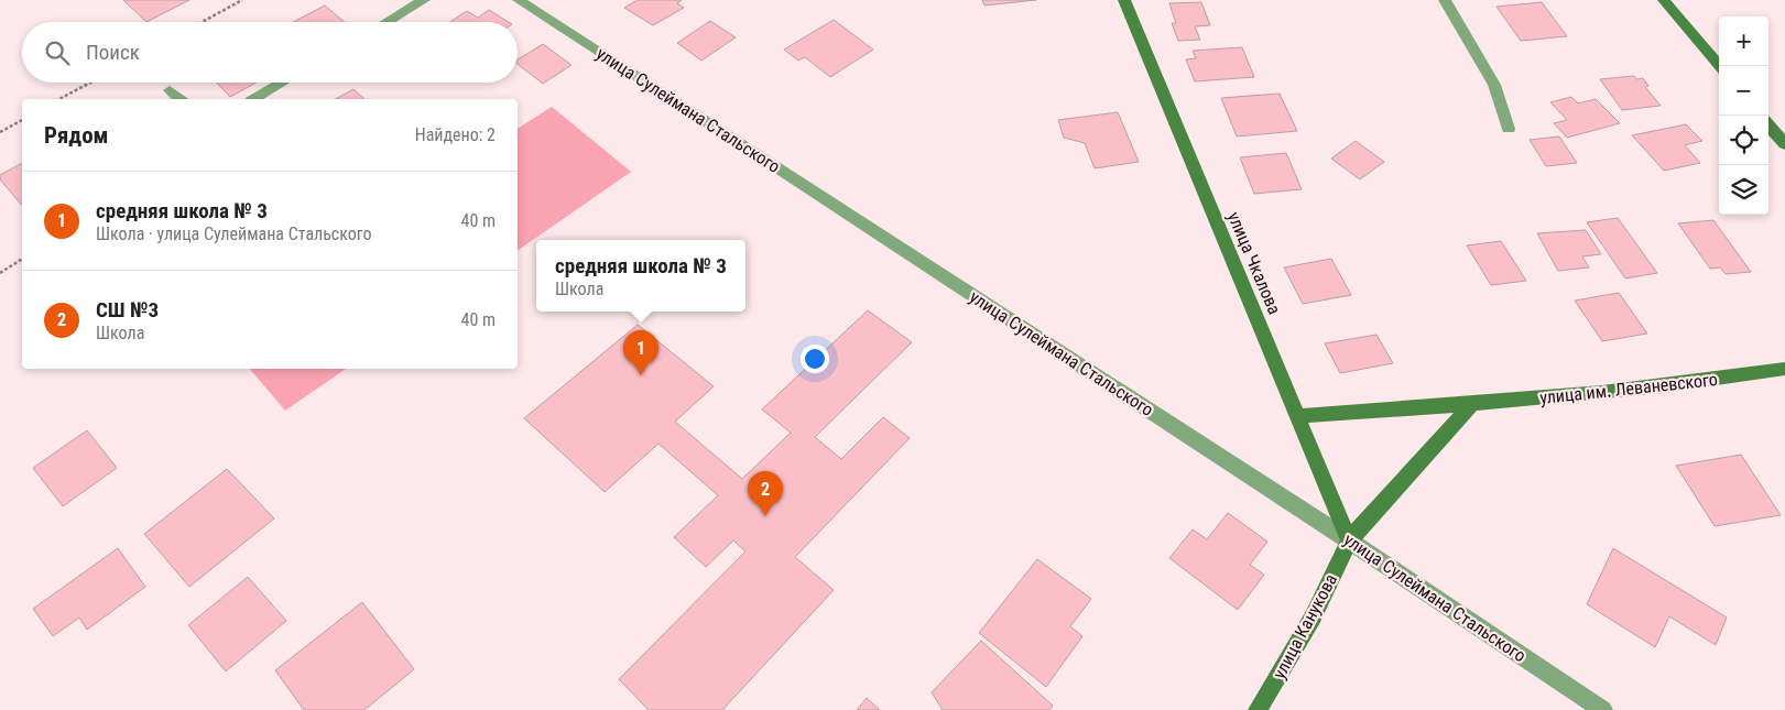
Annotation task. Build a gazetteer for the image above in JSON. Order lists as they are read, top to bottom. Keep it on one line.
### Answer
{"streets":{"street":["улица Сулеймана Стальского","улица Чкалова","улица им. Леваневского","улица Канукова"]},"crossings":[["улица Сулеймана Стальского","улица Чкалова"],["улица Сулеймана Стальского","улица Канукова"],["улица Чкалова","улица им. Леваневского"],["улица Чкалова","улица Канукова"]],"page":{"map_buttons":["+","−"],"search":"Поиск","heading":["Рядом","Найдено: 2"],"list":[{"mark":"1","name":"средняя школа № 3","note":"Школа · улица Сулеймана Стальского","value":"40 m"},{"mark":"2","name":"СШ №3","note":"Школа","value":"40 m"}],"popup":["средняя школа № 3","Школа"],"pins":["1","2"]}}
